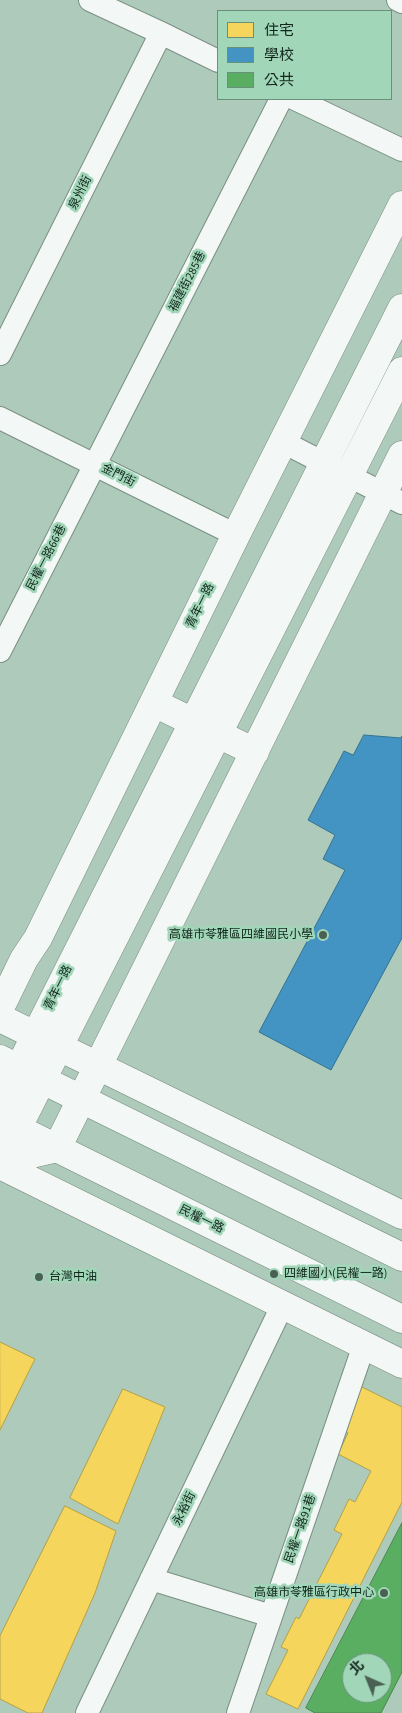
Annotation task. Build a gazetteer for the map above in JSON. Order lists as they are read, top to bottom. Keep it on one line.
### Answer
{"streets":{"street":["泉州街","福建街285巷","金門街","民權一路66巷","青年一路","民權一路","永裕街","民權一路91巷"]},"crossings":[["福建街285巷","金門街"],["福建街285巷","民權一路66巷"],["金門街","民權一路66巷"],["金門街","青年一路"],["青年一路","民權一路"]],"places":["高雄市苓雅區四維國民小學","四維國小(民權一路)","台灣中油","高雄市苓雅區行政中心"],"legend":["住宅","學校","公共"],"north":"top left"}
